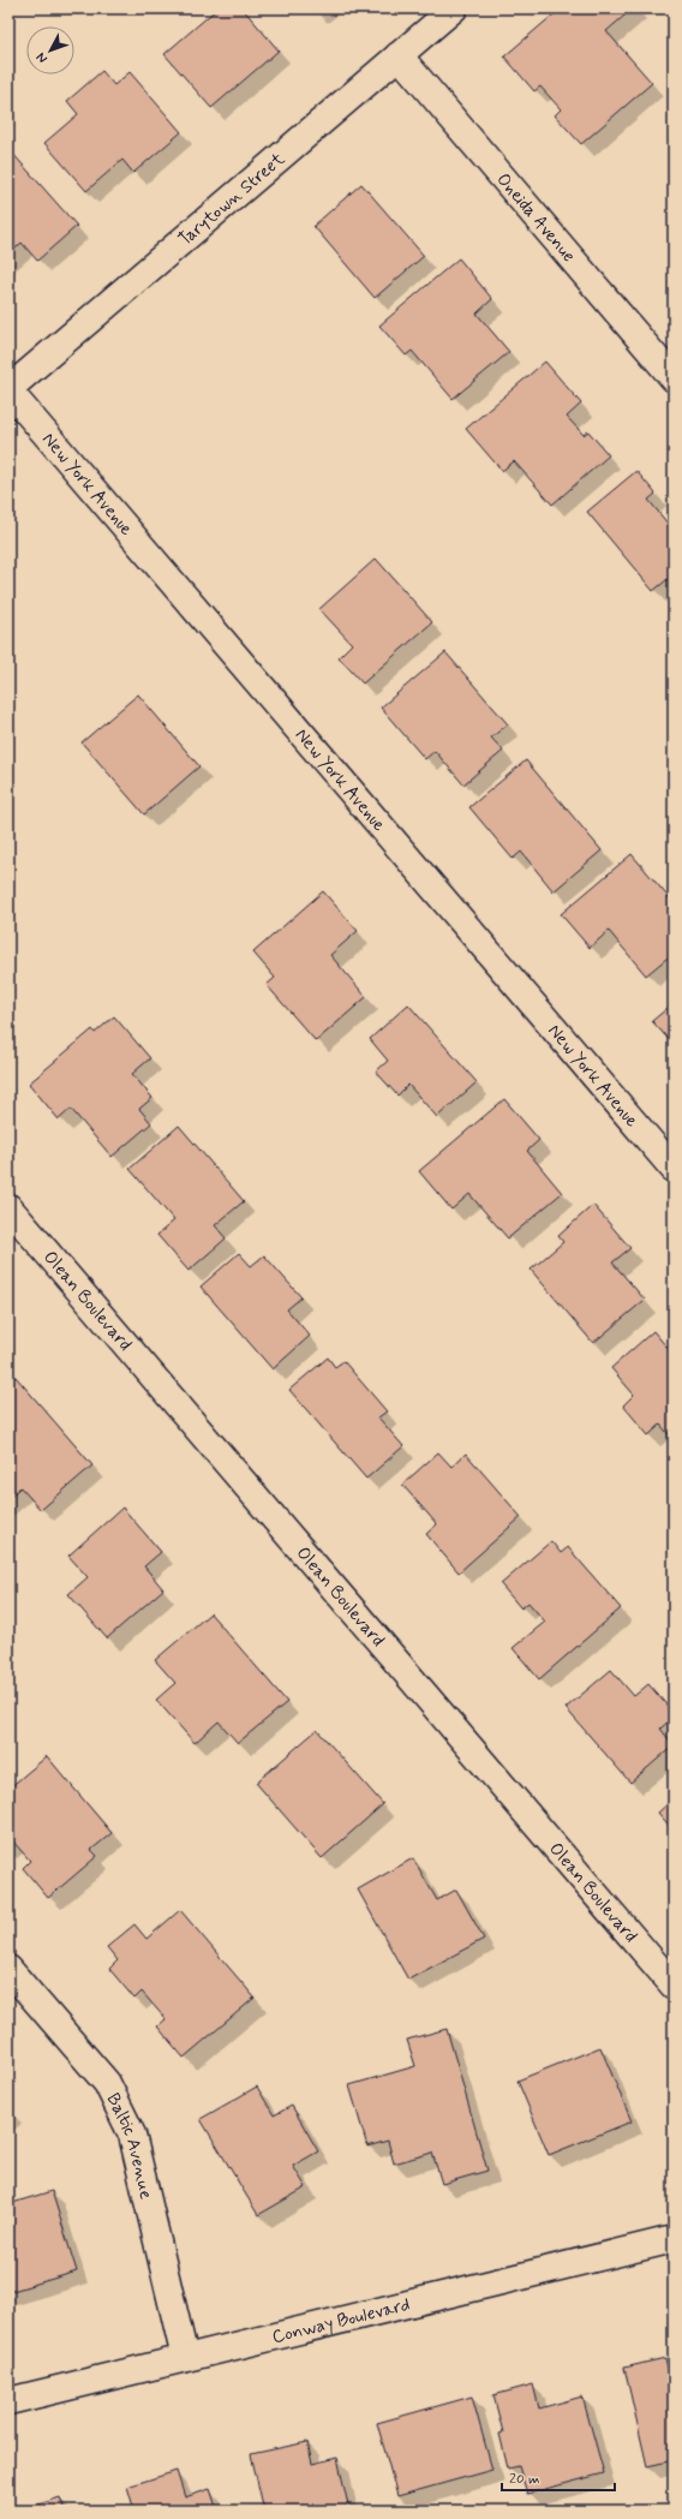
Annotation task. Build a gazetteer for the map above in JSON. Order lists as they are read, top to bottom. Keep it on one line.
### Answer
{"streets":{"street":["Tarytown Street","Oneida Avenue","New York Avenue","Olean Boulevard","Baltic Avenue","Conway Boulevard"]},"crossings":[["Tarytown Street","Oneida Avenue"],["Tarytown Street","New York Avenue"],["Baltic Avenue","Conway Boulevard"]],"scale_bar":"20 m","north":"bottom left"}
